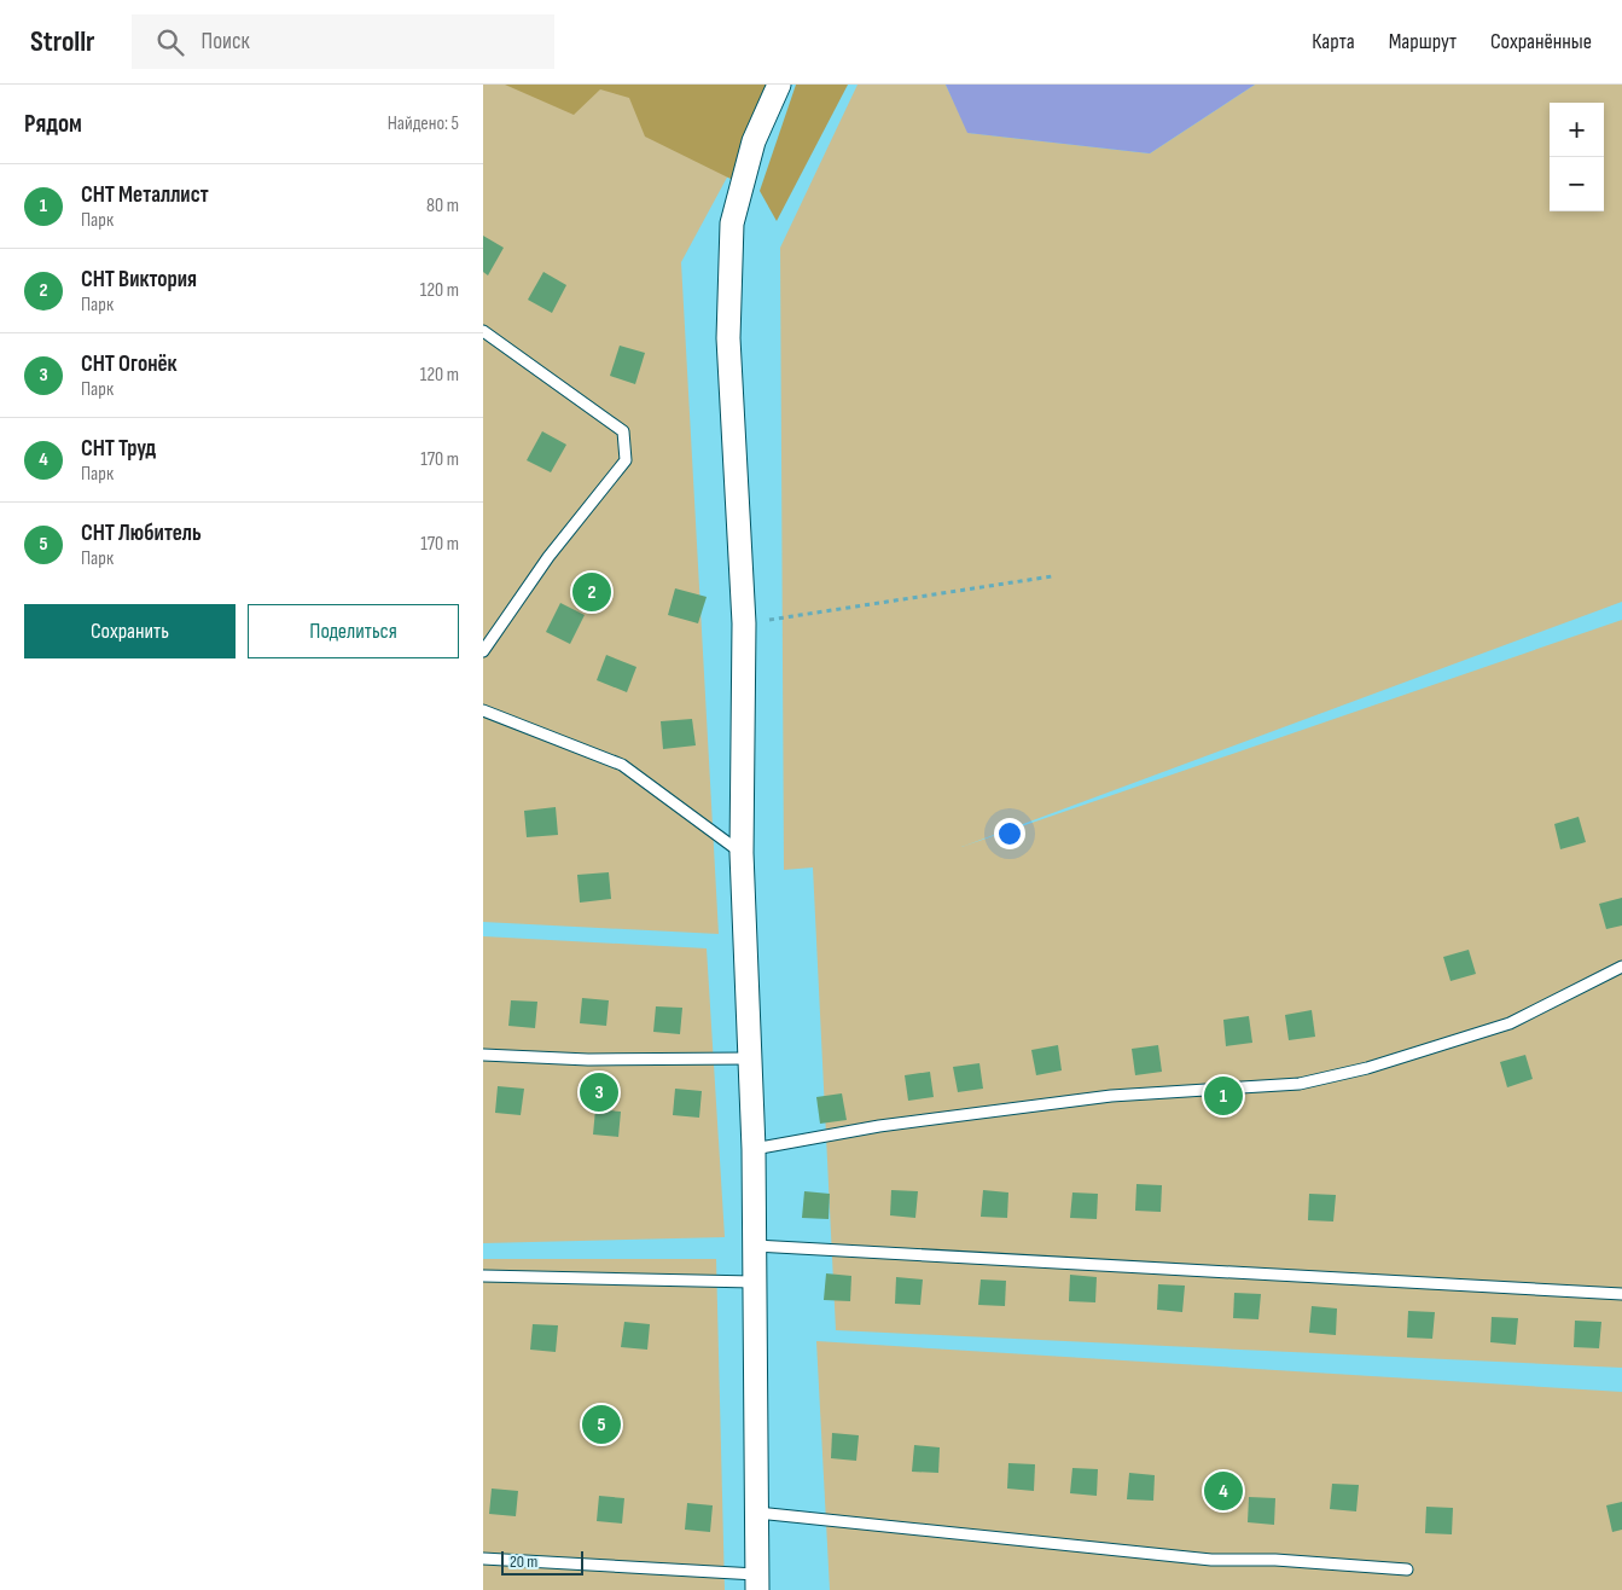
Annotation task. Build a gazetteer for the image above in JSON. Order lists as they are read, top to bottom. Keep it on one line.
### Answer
{"scale_bar":"20 m","page":{"header":"Strollr","search":"Поиск","nav":["Карта","Маршрут","Сохранённые"],"heading":["Рядом","Найдено: 5"],"map_buttons":["+","−"],"list":[{"mark":"1","name":"СНТ Металлист","note":"Парк","value":"80 m"},{"mark":"2","name":"СНТ Виктория","note":"Парк","value":"120 m"},{"mark":"3","name":"СНТ Огонёк","note":"Парк","value":"120 m"},{"mark":"4","name":"СНТ Труд","note":"Парк","value":"170 m"},{"mark":"5","name":"СНТ Любитель","note":"Парк","value":"170 m"}],"pins":["2","3","1","5","4"],"buttons":["Сохранить","Поделиться"],"scale":"20 m"}}
